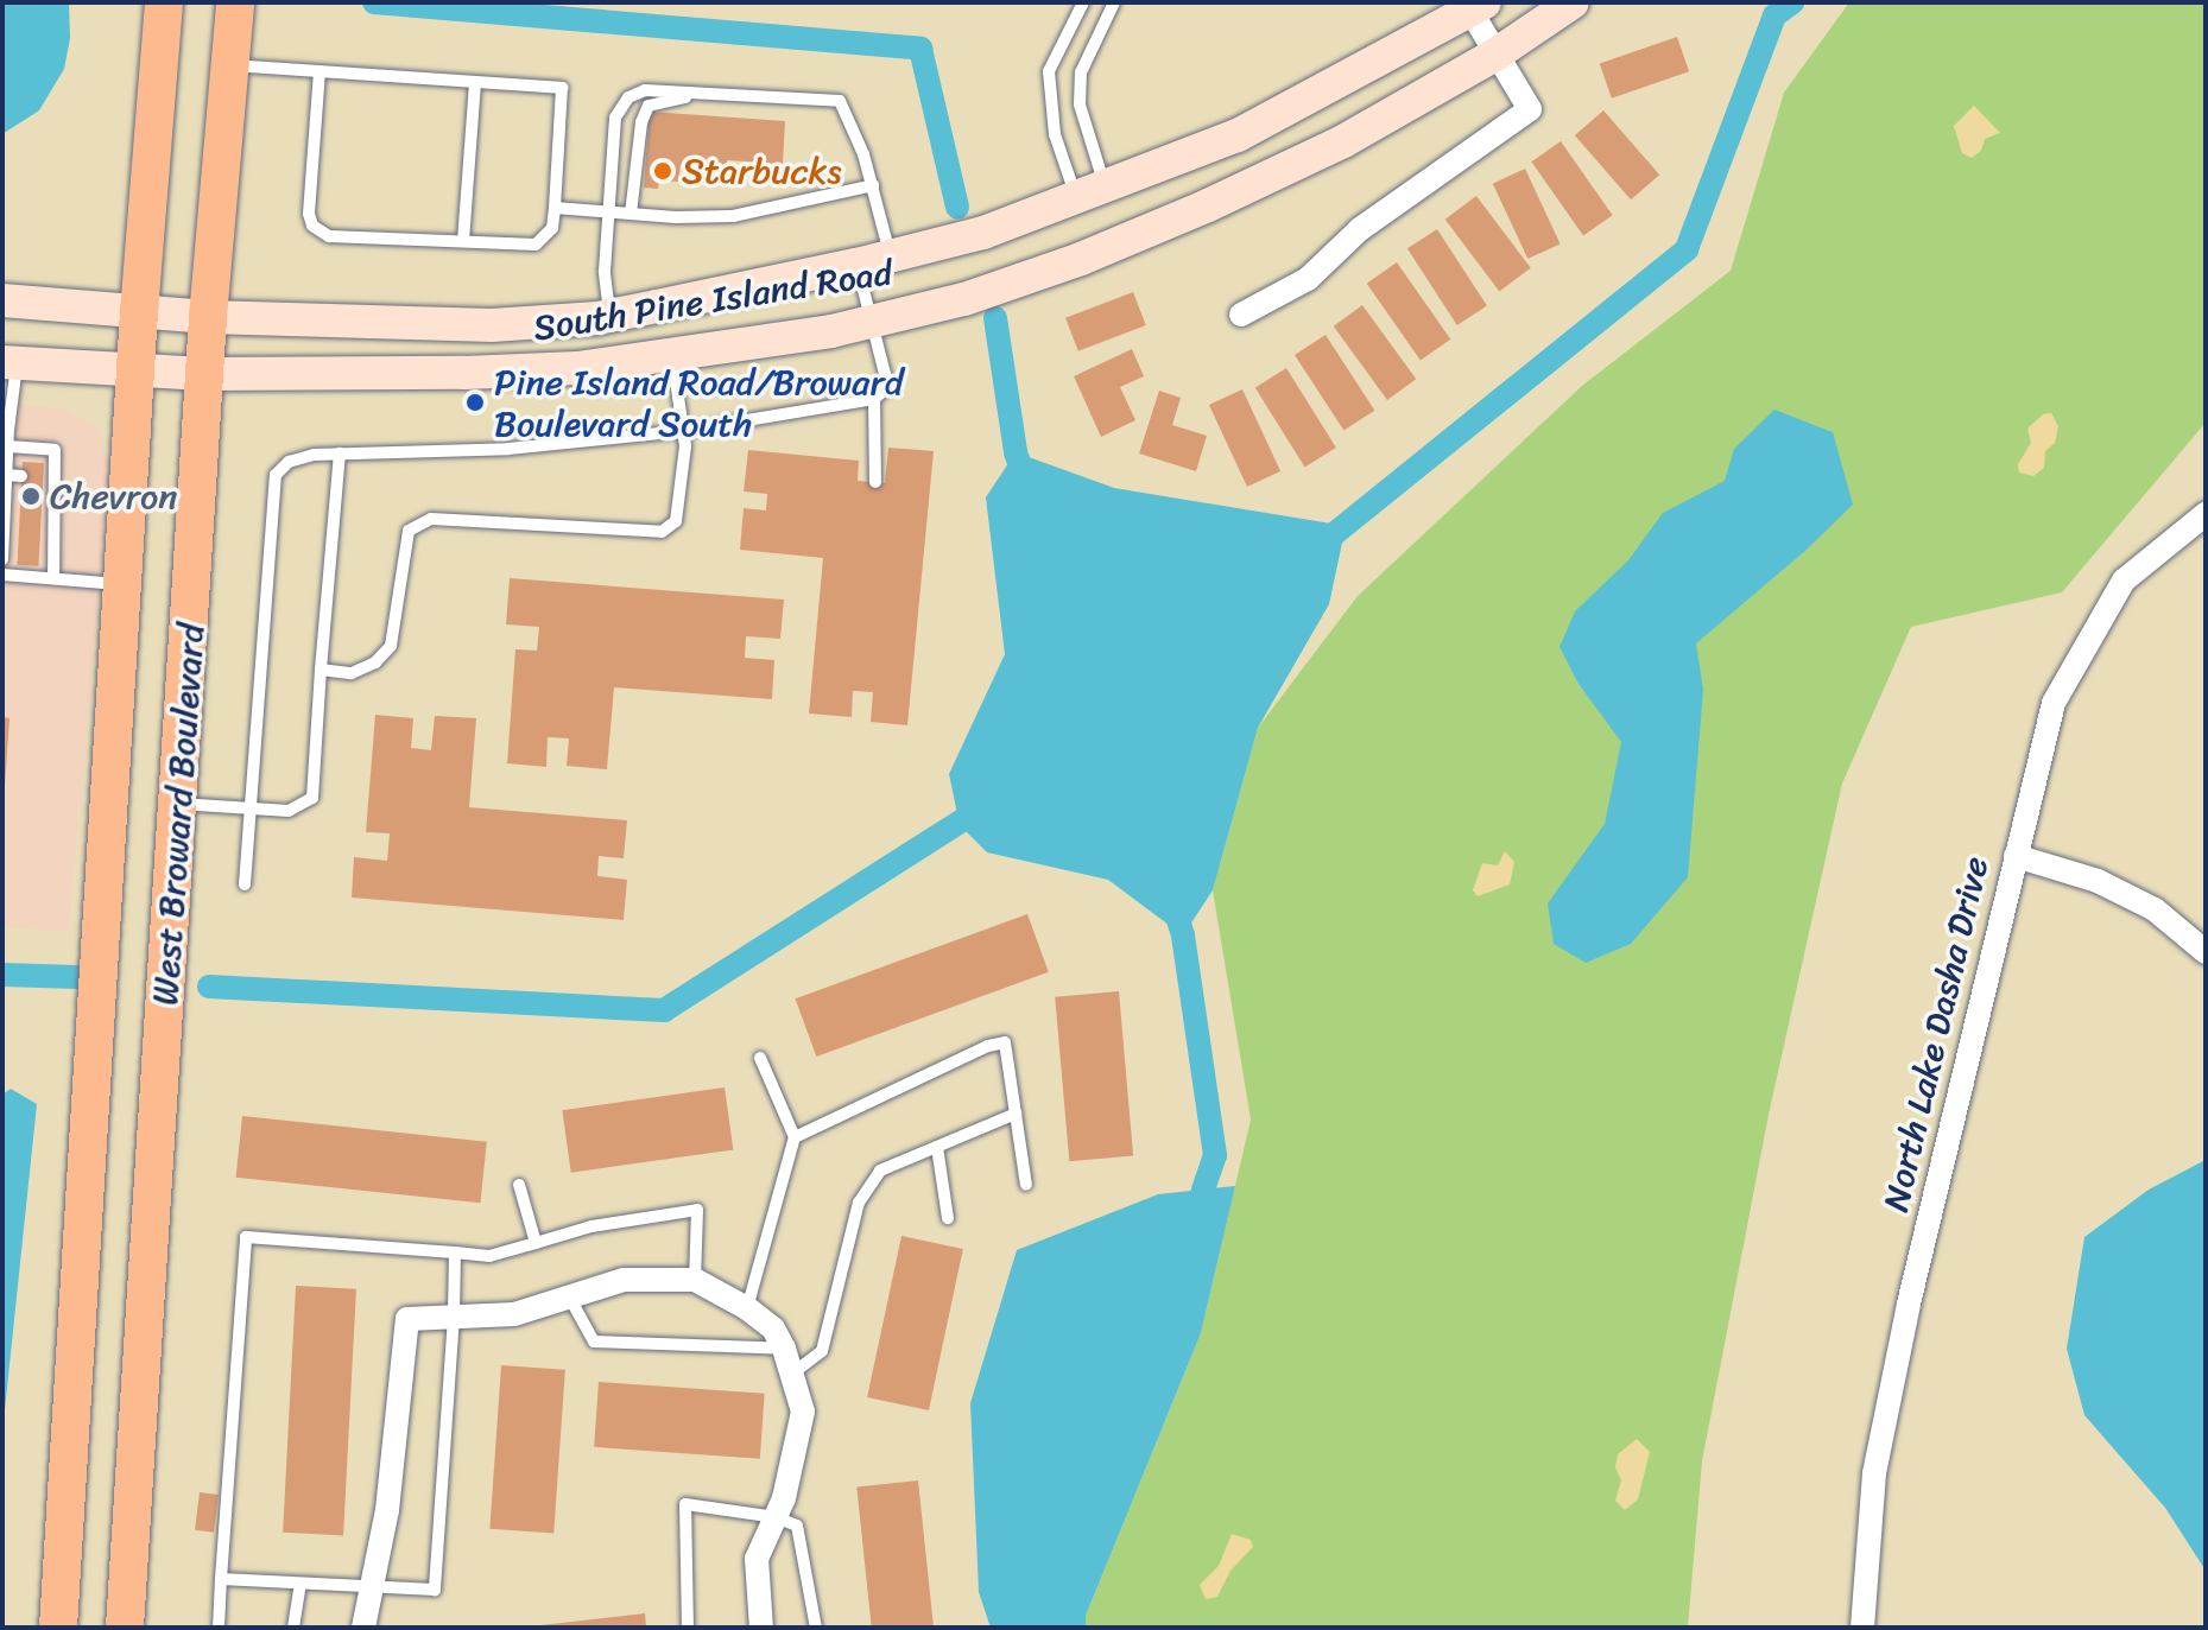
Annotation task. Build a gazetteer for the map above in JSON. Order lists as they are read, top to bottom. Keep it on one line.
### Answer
{"streets":{"main road":["South Pine Island Road","West Broward Boulevard"],"street":["North Lake Dasha Drive"]},"crossings":[["South Pine Island Road","West Broward Boulevard"]],"places":["Starbucks","Pine Island Road/Broward Boulevard South","Chevron"]}
